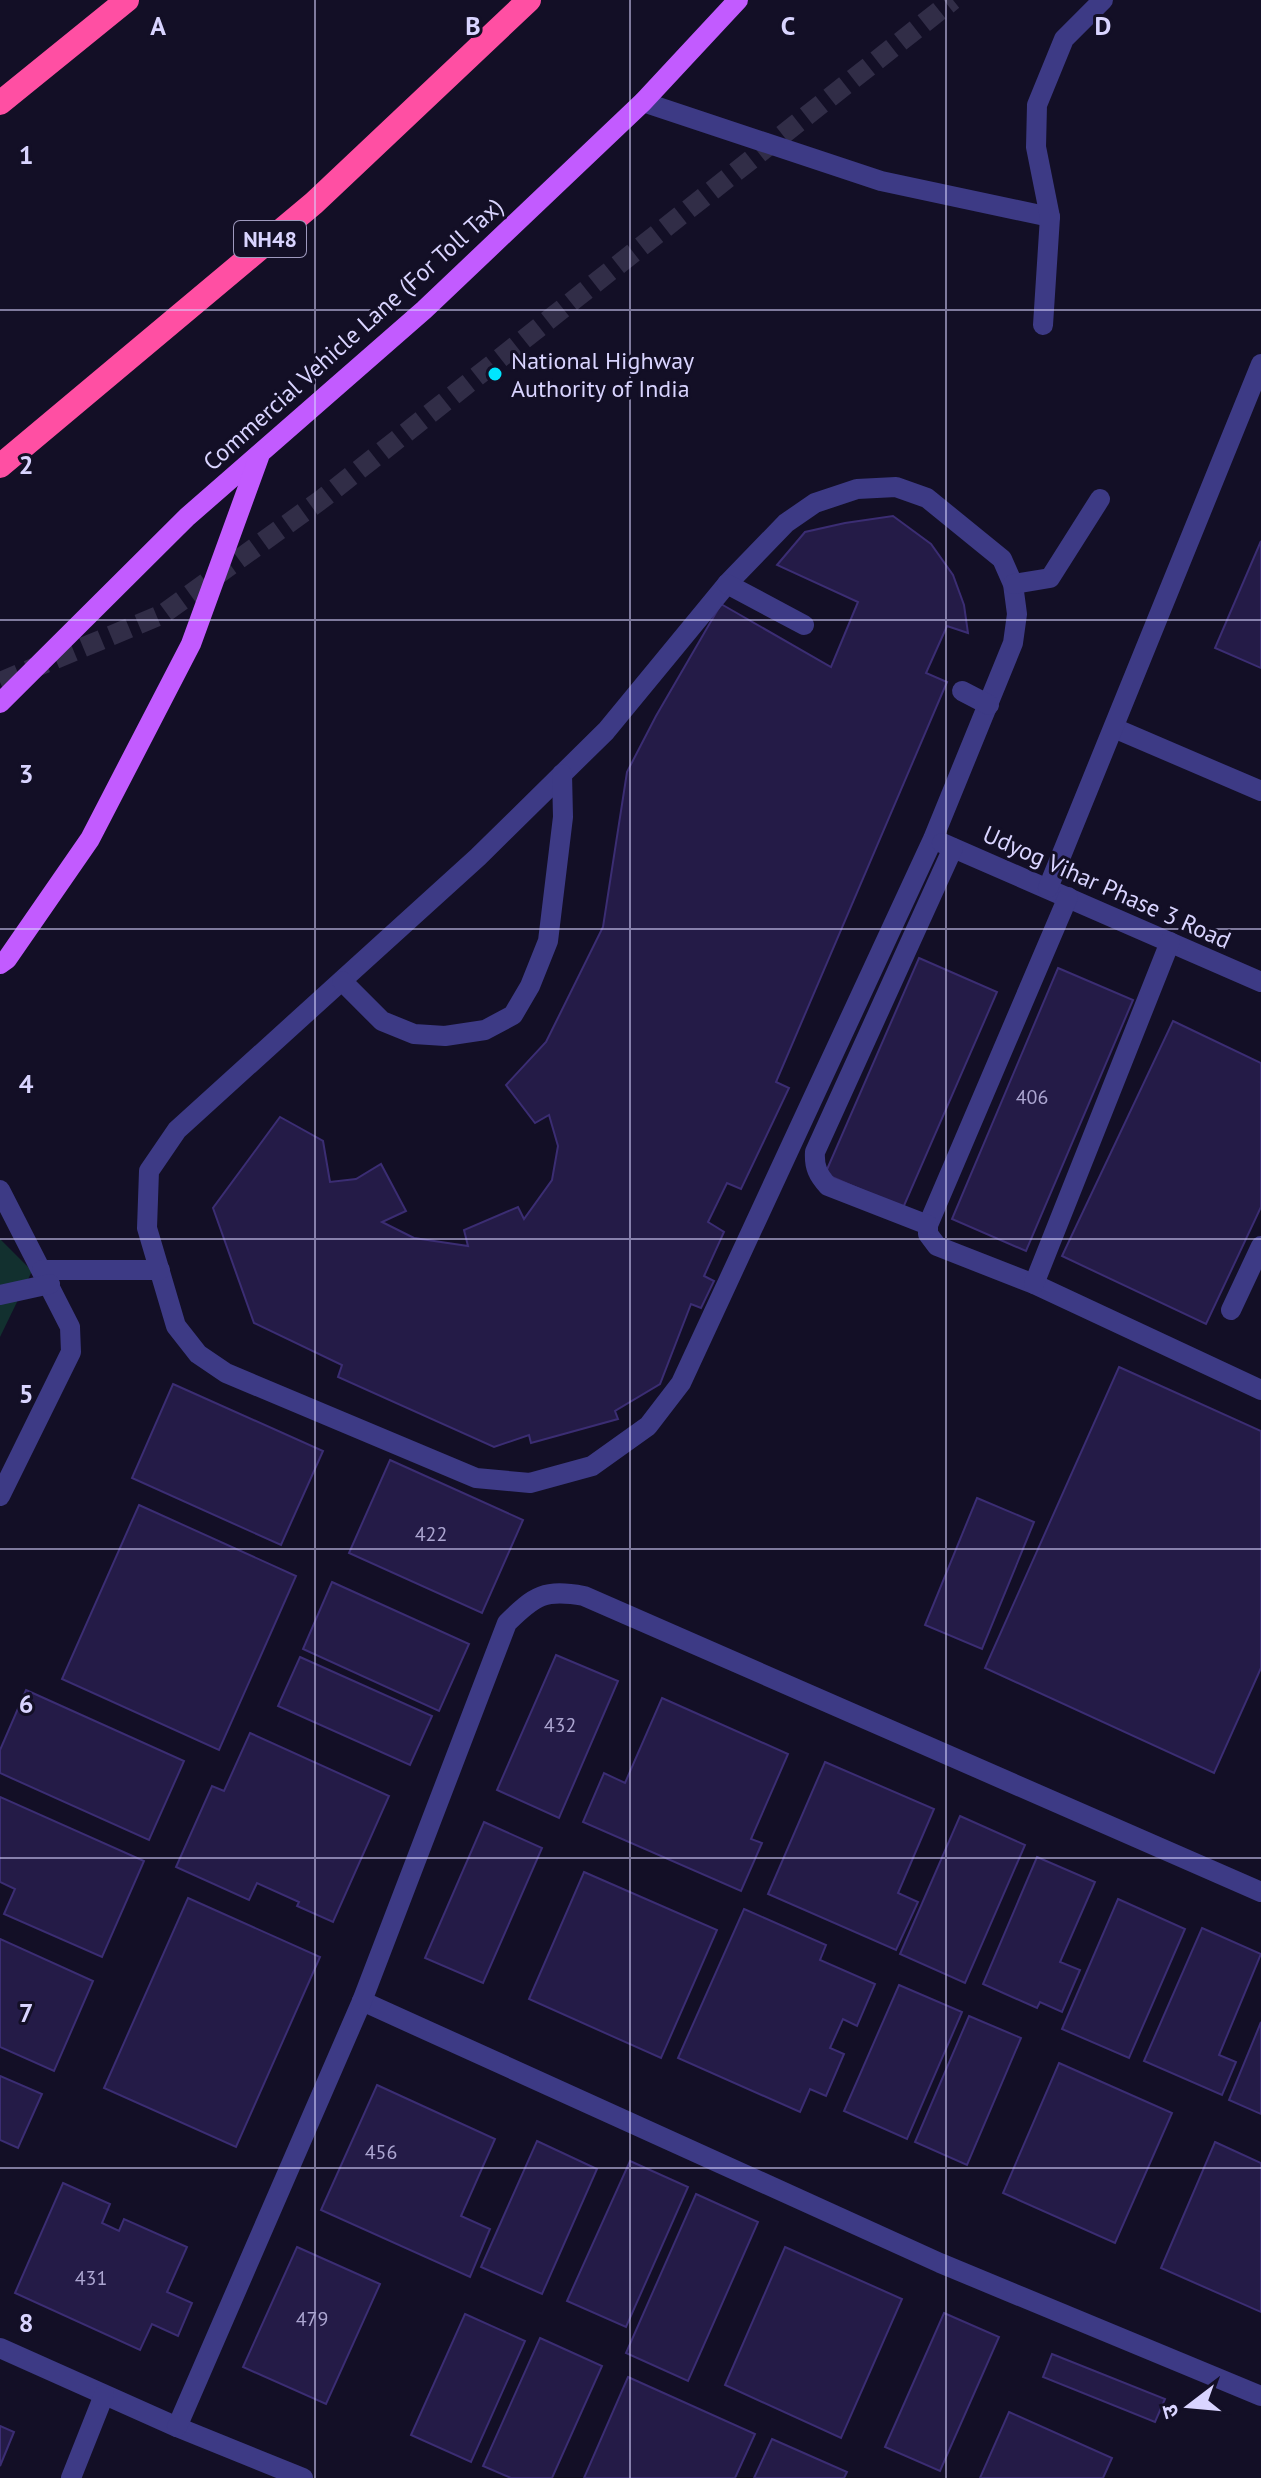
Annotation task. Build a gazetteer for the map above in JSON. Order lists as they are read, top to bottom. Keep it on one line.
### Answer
{"streets":{"highway":["NH48"],"main road":["Commercial Vehicle Lane (For Toll Tax)"],"street":["Udyog Vihar Phase 3 Road"]},"places":["National Highway Authority of India"],"house_numbers":["406","422","432","456","431","479"],"north":"left","grid":{"columns":["A","B","C","D"],"rows":["1","2","3","4","5","6","7","8"]}}
